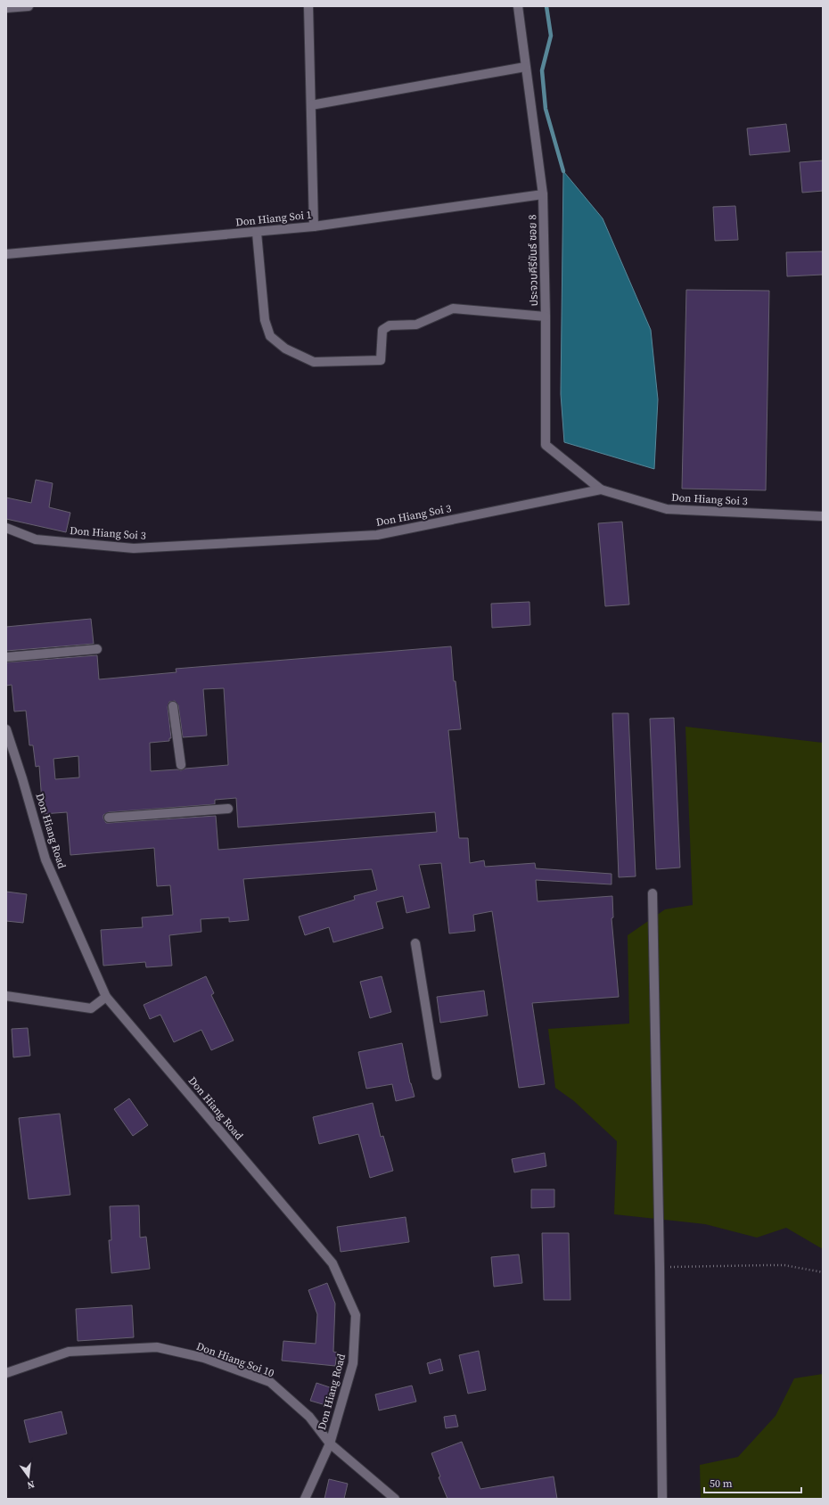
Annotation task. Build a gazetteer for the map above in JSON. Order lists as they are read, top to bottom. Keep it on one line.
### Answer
{"streets":{"street":["Don Hiang Soi 1","ประจวบคีรีขันธ์ ซอย 8","Don Hiang Soi 3","Don Hiang Road","Don Hiang Soi 10"]},"crossings":[["Don Hiang Soi 1","ประจวบคีรีขันธ์ ซอย 8"],["ประจวบคีรีขันธ์ ซอย 8","Don Hiang Soi 3"],["Don Hiang Road","Don Hiang Soi 10"]],"scale_bar":"50 m","north":"bottom"}
